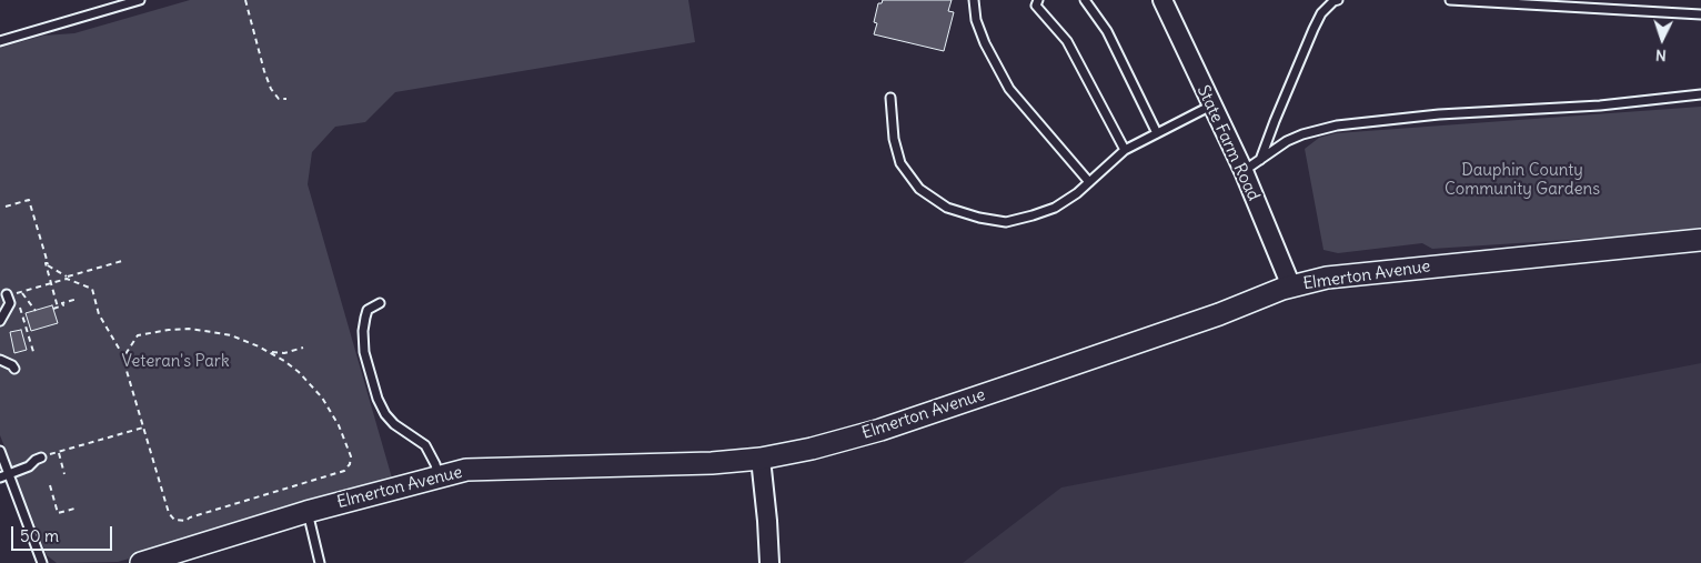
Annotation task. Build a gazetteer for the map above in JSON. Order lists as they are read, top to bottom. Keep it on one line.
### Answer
{"streets":{"main road":["Elmerton Avenue"],"street":["State Farm Road"]},"crossings":[["State Farm Road","Elmerton Avenue"]],"parks":["Dauphin County Community Gardens","Veteran's Park"],"scale_bar":"50 m","north":"bottom"}
